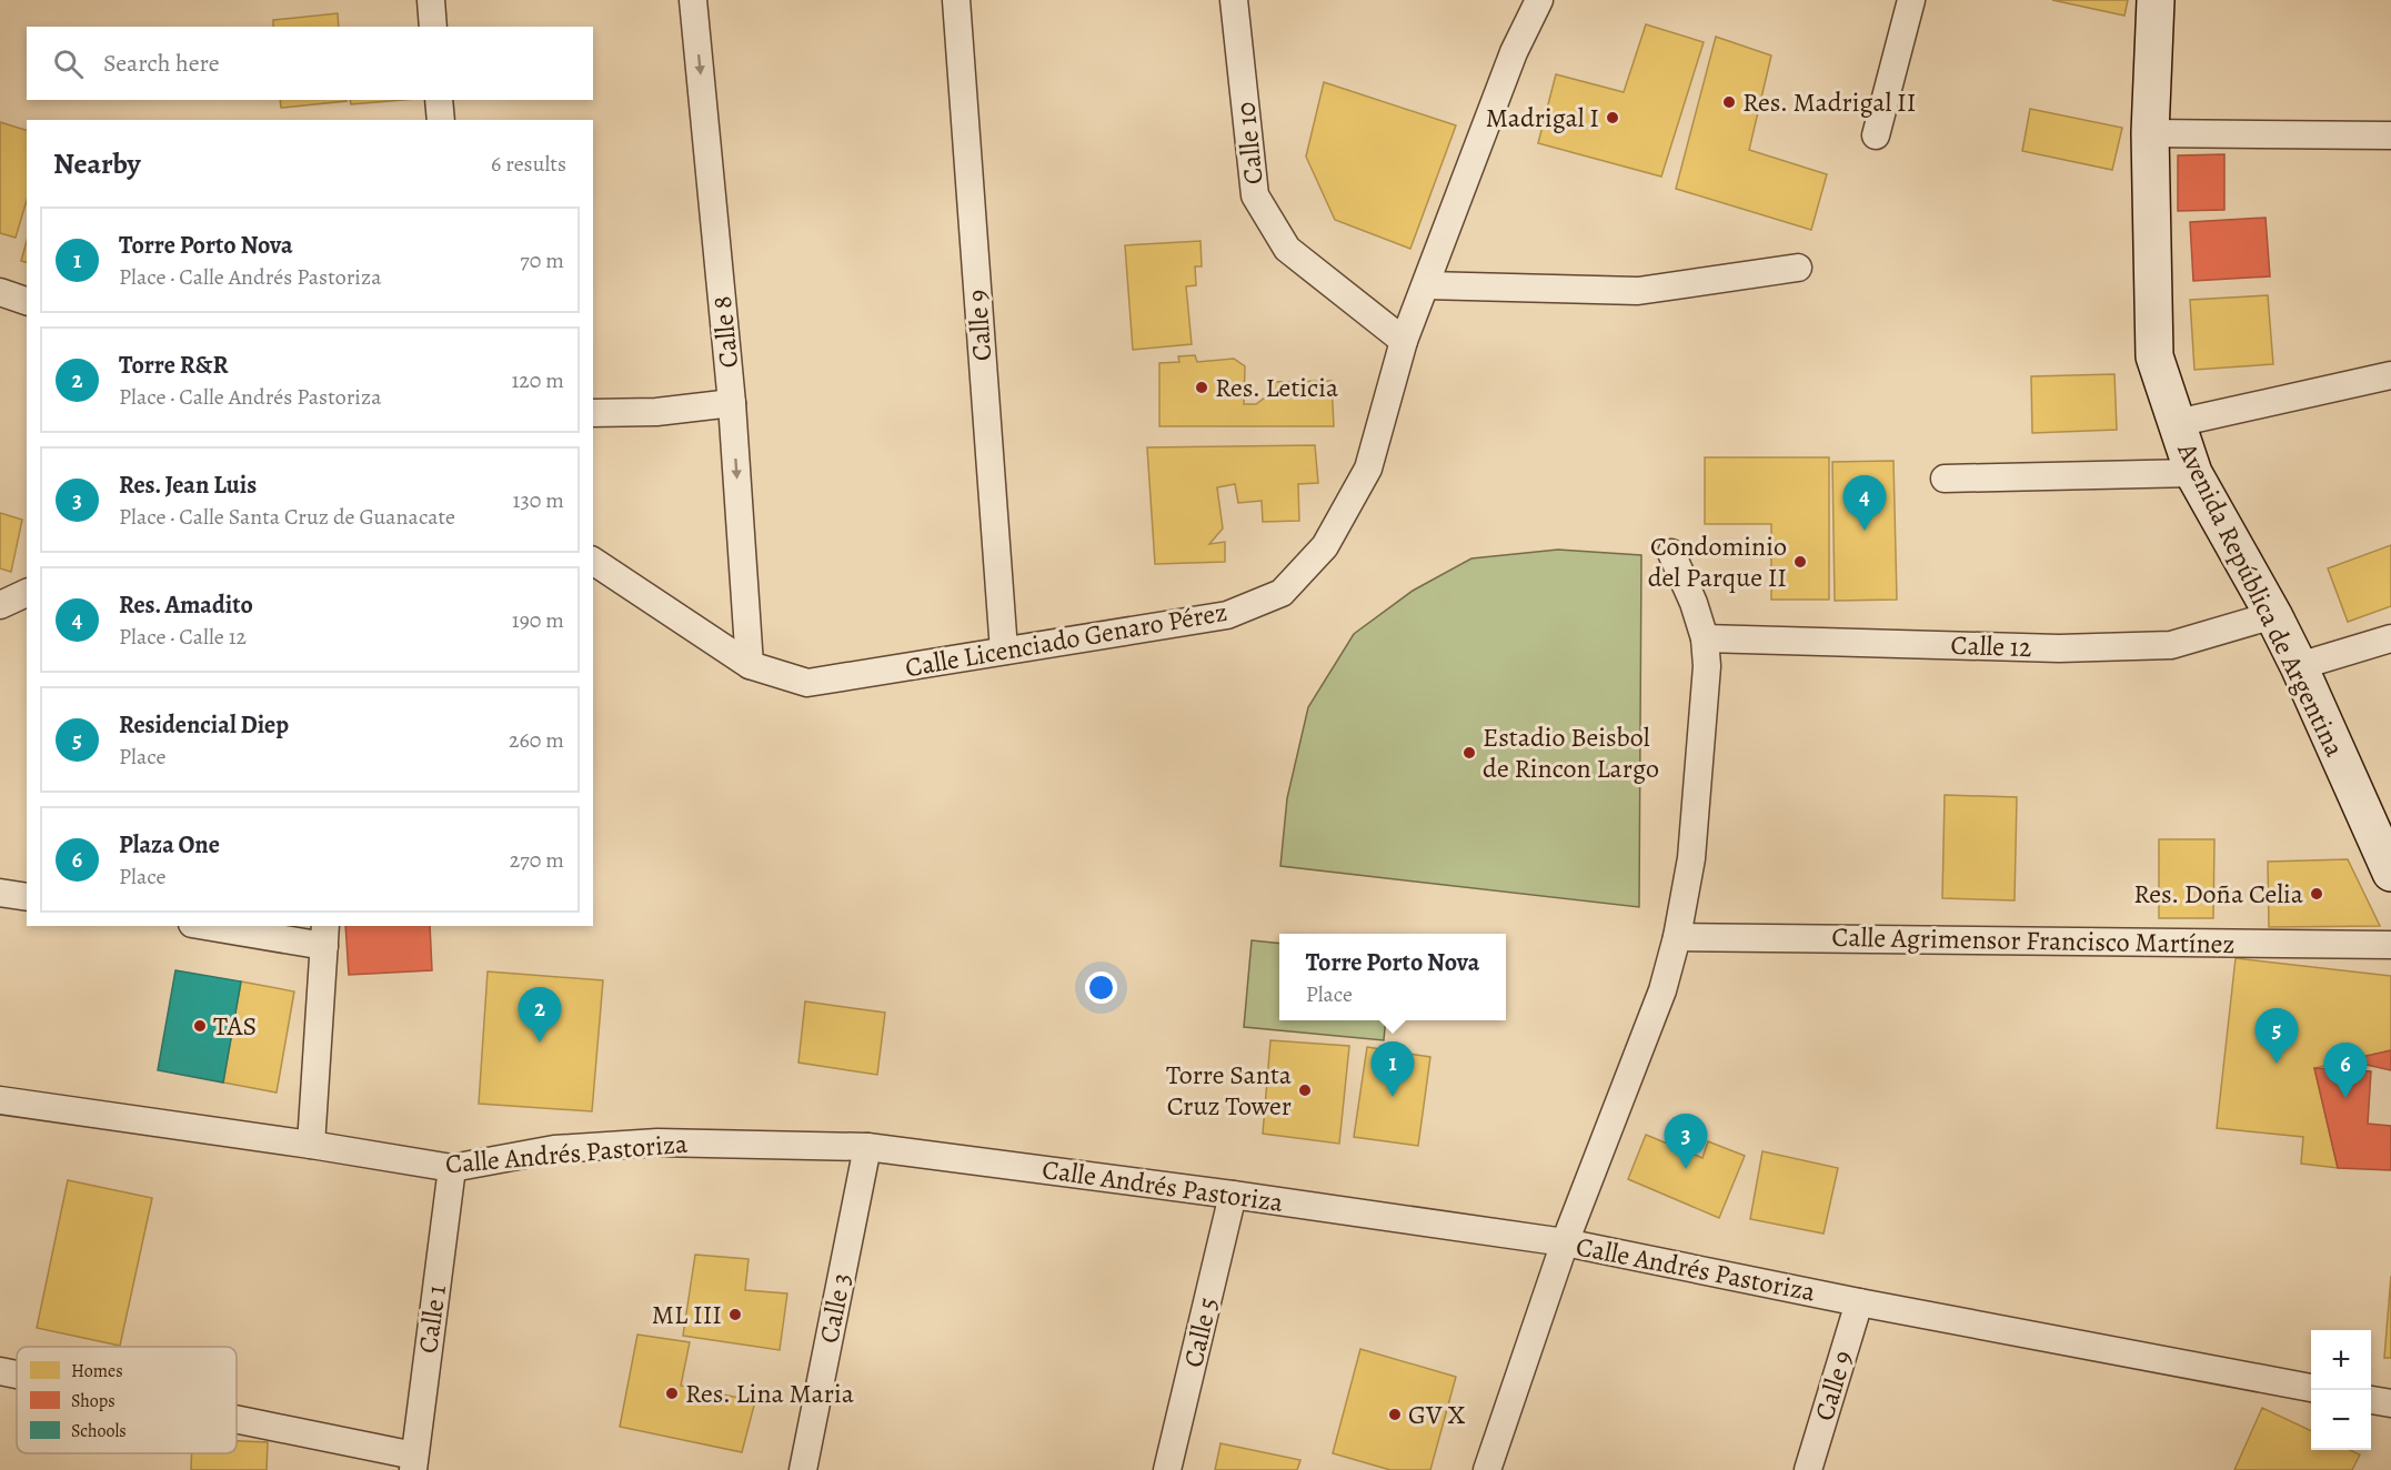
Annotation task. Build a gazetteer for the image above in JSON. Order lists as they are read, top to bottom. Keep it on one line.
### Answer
{"streets":{"main road":["Avenida República de Argentina"],"street":["Calle 10","Calle 9","Calle 8","Calle Licenciado Genaro Pérez","Calle 12","Calle Agrimensor Francisco Martínez","Calle Andrés Pastoriza","Calle 3","Calle 1","Calle 5"]},"crossings":[["Calle 10","Calle Licenciado Genaro Pérez"],["Calle 9","Calle Licenciado Genaro Pérez"],["Calle 9","Calle Andrés Pastoriza"],["Calle 8","Calle Licenciado Genaro Pérez"],["Avenida República de Argentina","Calle 12"],["Calle Andrés Pastoriza","Calle 3"],["Calle Andrés Pastoriza","Calle 1"],["Calle Andrés Pastoriza","Calle 5"]],"one_way":["Calle 8"],"places":["Res. Madrigal II","Madrigal I","Res. Leticia","Condominio del Parque II","Estadio Beisbol de Rincon Largo","Res. Doña Celia","TAS","Torre Santa Cruz Tower","ML III","Res. Lina Maria","GV X"],"legend":["Homes","Shops","Schools"],"page":{"search":"Search here","heading":["Nearby","6 results"],"list":[{"mark":"1","name":"Torre Porto Nova","note":"Place · Calle Andrés Pastoriza","value":"70 m"},{"mark":"2","name":"Torre R&R","note":"Place · Calle Andrés Pastoriza","value":"120 m"},{"mark":"3","name":"Res. Jean Luis","note":"Place · Calle Santa Cruz de Guanacate","value":"130 m"},{"mark":"4","name":"Res. Amadito","note":"Place · Calle 12","value":"190 m"},{"mark":"5","name":"Residencial Diep","note":"Place","value":"260 m"},{"mark":"6","name":"Plaza One","note":"Place","value":"270 m"}],"pins":["4","2","5","1","6","3"],"popup":["Torre Porto Nova","Place"],"map_buttons":["+","−"]}}
